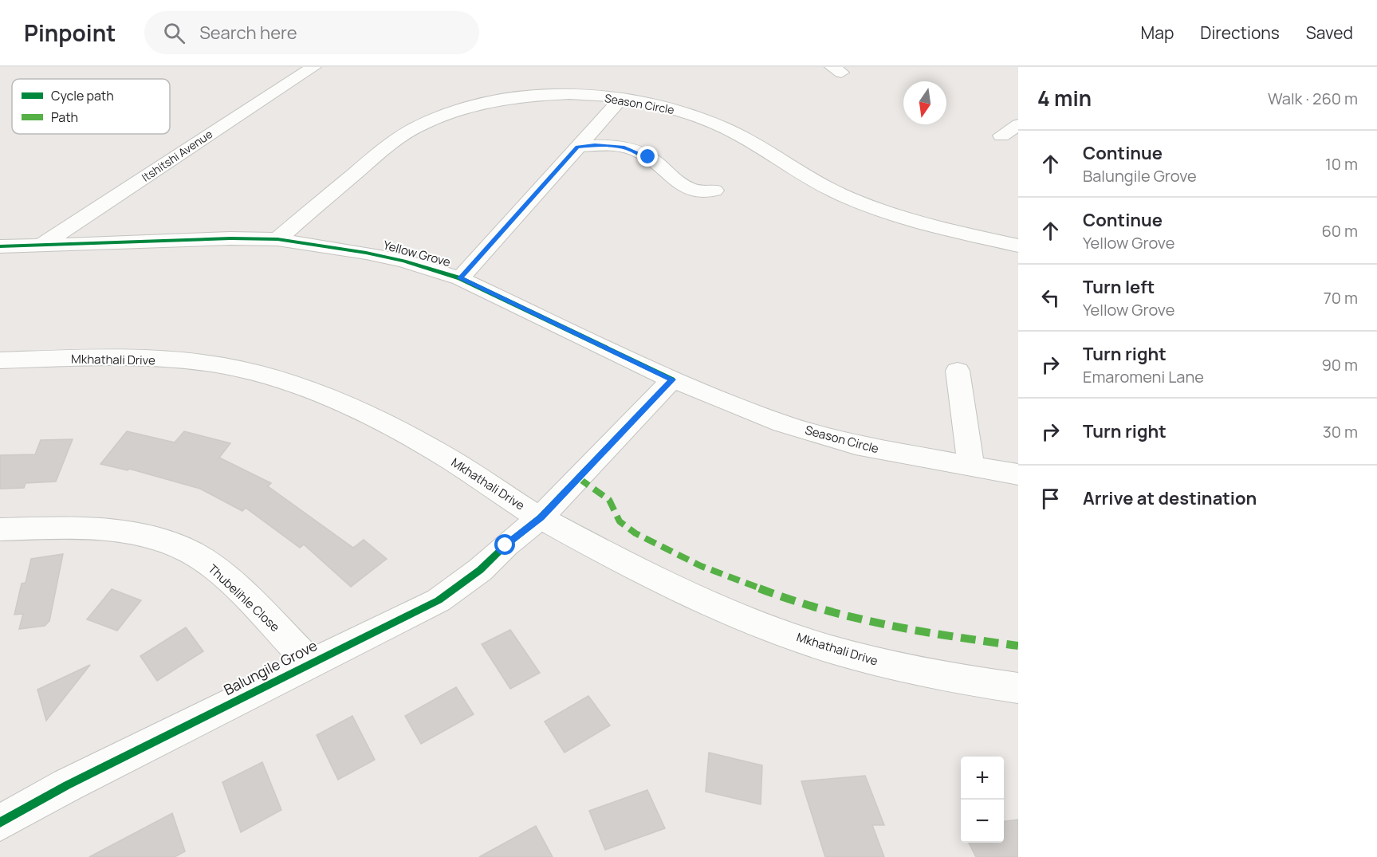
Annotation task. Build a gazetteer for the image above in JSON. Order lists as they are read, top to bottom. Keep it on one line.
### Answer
{"streets":{"street":["Season Circle","Itshitshi Avenue","Yellow Grove","Mkhathali Drive","Thubelihle Close","Balungile Grove"]},"crossings":[["Season Circle","Yellow Grove"],["Itshitshi Avenue","Yellow Grove"],["Mkhathali Drive","Balungile Grove"],["Thubelihle Close","Balungile Grove"]],"legend":["Cycle path","Path"],"north":"bottom","page":{"header":"Pinpoint","search":"Search here","nav":["Map","Directions","Saved"],"heading":["4 min","Walk · 260 m"],"list":[["Continue","Balungile Grove","10 m"],["Continue","Yellow Grove","60 m"],["Turn left","Yellow Grove","70 m"],["Turn right","Emaromeni Lane","90 m"],["Turn right","30 m"],"Arrive at destination"],"map_buttons":["+","−"]}}
